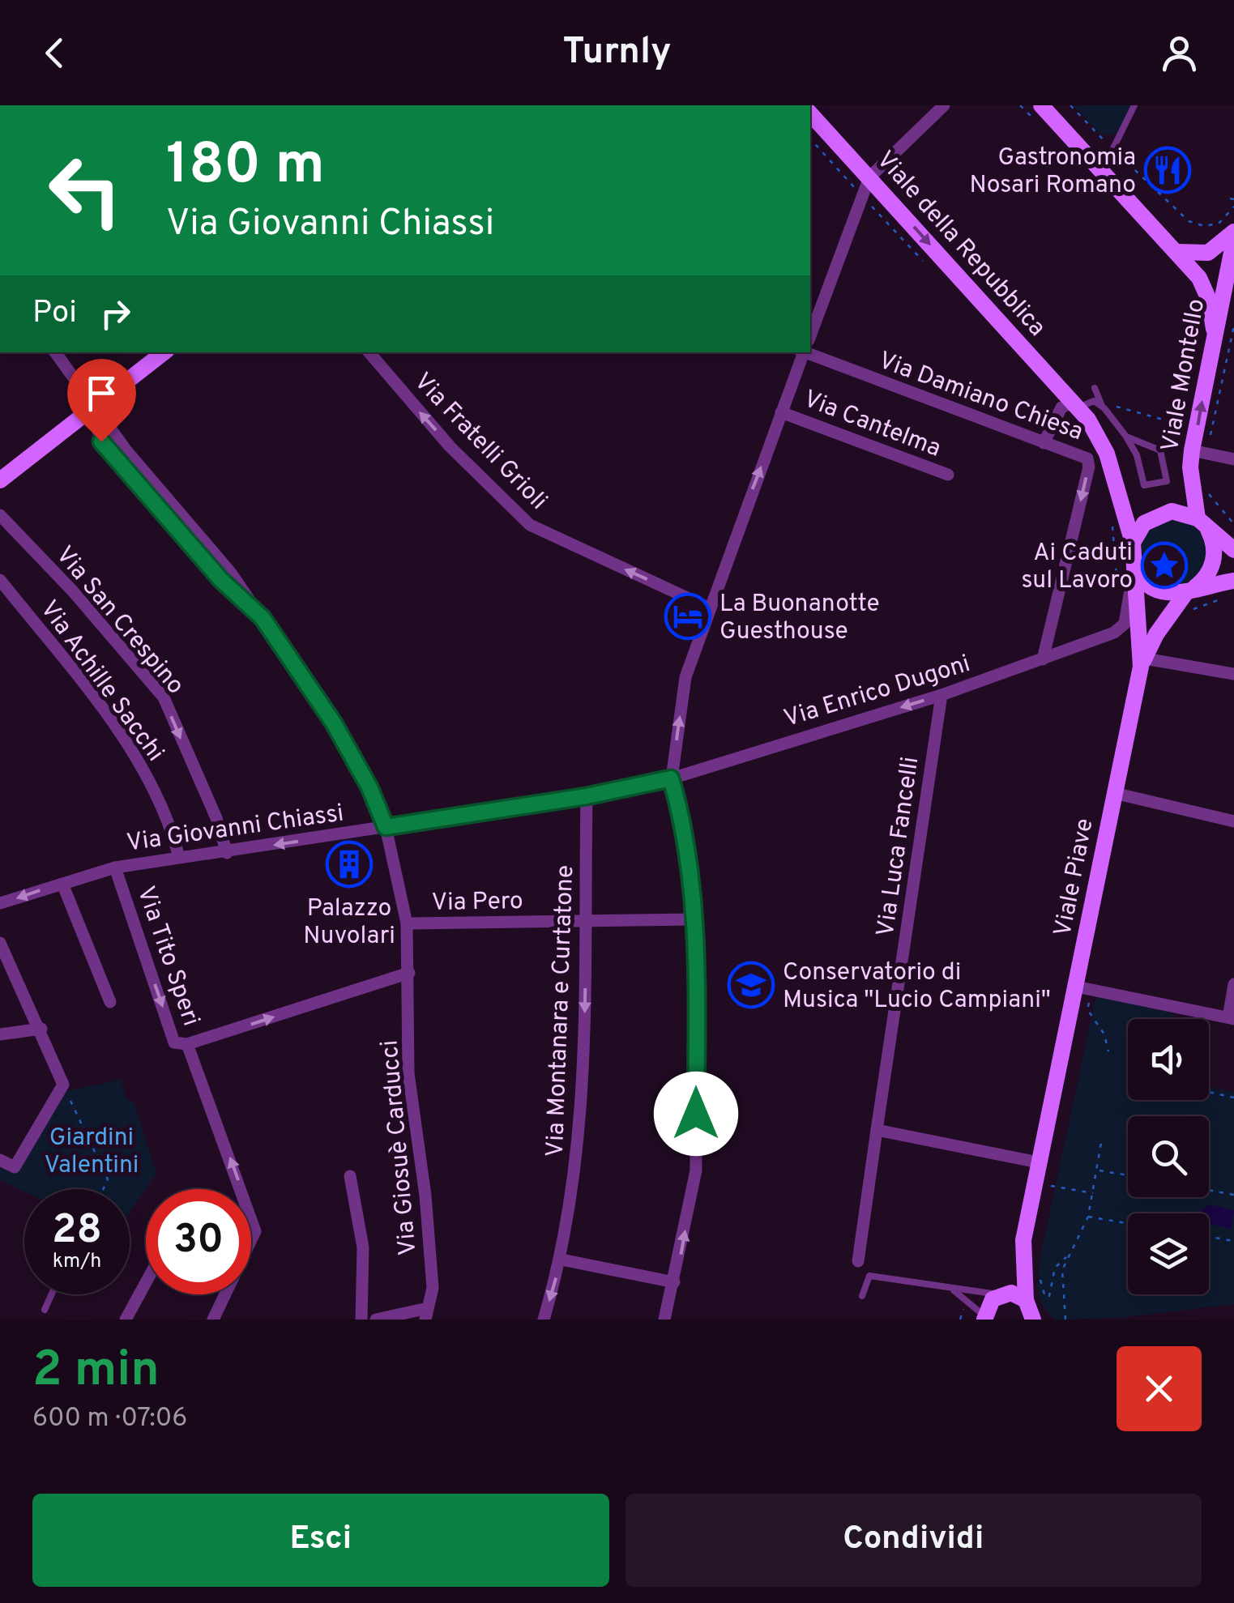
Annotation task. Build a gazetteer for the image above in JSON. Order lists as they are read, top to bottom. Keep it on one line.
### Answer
{"streets":{"main road":["Viale della Repubblica","Viale Montello","Viale Piave"],"street":["Via Damiano Chiesa","Via Cantelma","Via Fratelli Grioli","Via San Crespino","Via Achille Sacchi","Via Enrico Dugoni","Via Giovanni Chiassi","Via Luca Fancelli","Via Pero","Via Tito Speri","Via Montanara e Curtatone","Via Giosuè Carducci"]},"crossings":[["Viale della Repubblica","Viale Montello"],["Viale della Repubblica","Via Enrico Dugoni"],["Viale Montello","Via Enrico Dugoni"],["Via Damiano Chiesa","Via Enrico Dugoni"],["Via San Crespino","Via Giovanni Chiassi"],["Via Achille Sacchi","Via Giovanni Chiassi"],["Via Enrico Dugoni","Via Giovanni Chiassi"],["Via Enrico Dugoni","Via Luca Fancelli"],["Via Giovanni Chiassi","Via Tito Speri"],["Via Giovanni Chiassi","Via Montanara e Curtatone"],["Via Giovanni Chiassi","Via Giosuè Carducci"],["Via Pero","Via Montanara e Curtatone"],["Via Pero","Via Giosuè Carducci"]],"one_way":["Viale della Repubblica","Viale Montello","Via Damiano Chiesa","Via Fratelli Grioli","Via San Crespino","Via Enrico Dugoni","Via Montanara e Curtatone"],"parks":["Giardini Valentini"],"places":{"restaurant":["Gastronomia Nosari Romano"],"place":["Ai Caduti sul Lavoro"],"hotel":["La Buonanotte Guesthouse"],"building":["Palazzo Nuvolari"],"school or university":["Conservatorio di Musica \"Lucio Campiani\""]},"page":{"header":"Turnly","turn":["180 m","Via Giovanni Chiassi"],"then":"Poi","speed":"28 km/h","limit":"30","heading":["2 min","600 m · 07:06"],"buttons":["Esci","Condividi"]}}
